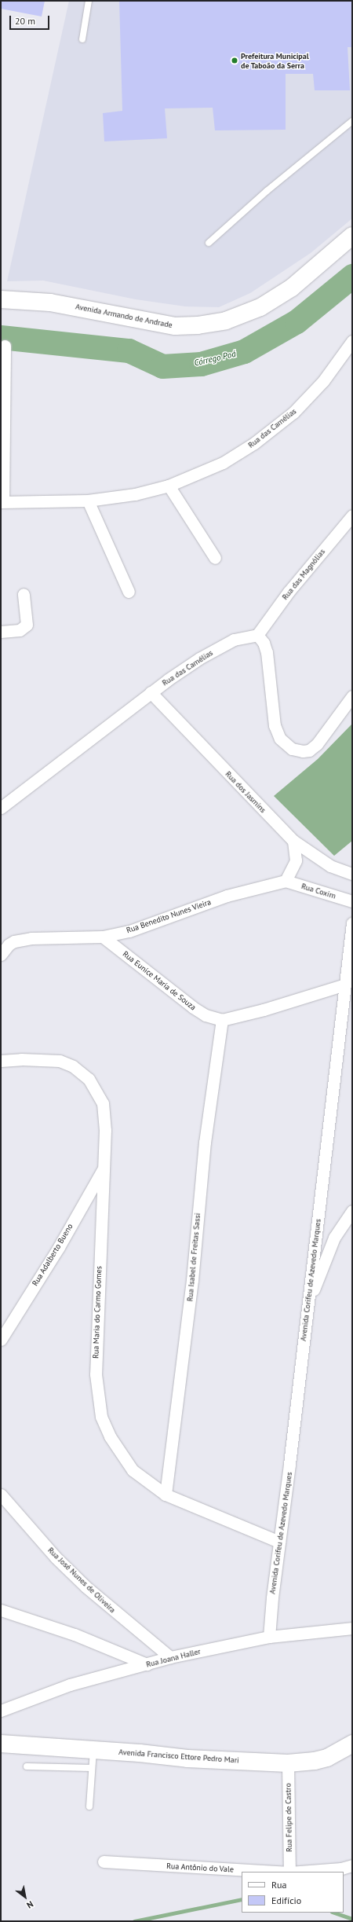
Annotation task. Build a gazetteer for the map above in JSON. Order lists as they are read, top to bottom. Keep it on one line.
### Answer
{"streets":{"street":["Avenida Armando de Andrade","Rua das Camélias","Rua das Magnólias","Rua dos Jasmins","Rua Coxim","Rua Benedito Nunes Vieira","Rua Eunice Maria de Souza","Rua Adalberto Bueno","Rua Isabel de Freitas Sassi","Avenida Corifeu de Azevedo Marques","Rua Maria do Carmo Gomes","Rua José Nunes de Oliveira","Rua Joana Haller","Avenida Francisco Ettore Pedro Mari","Rua Felipe de Castro","Rua Antônio do Vale"]},"crossings":[["Rua das Camélias","Rua das Magnólias"],["Rua das Camélias","Rua dos Jasmins"],["Rua Coxim","Rua Benedito Nunes Vieira"],["Rua Benedito Nunes Vieira","Rua Eunice Maria de Souza"],["Rua Eunice Maria de Souza","Rua Isabel de Freitas Sassi"],["Rua Eunice Maria de Souza","Avenida Corifeu de Azevedo Marques"],["Rua Adalberto Bueno","Rua Maria do Carmo Gomes"],["Rua Isabel de Freitas Sassi","Rua Maria do Carmo Gomes"],["Avenida Corifeu de Azevedo Marques","Rua Maria do Carmo Gomes"],["Avenida Corifeu de Azevedo Marques","Rua Joana Haller"],["Rua José Nunes de Oliveira","Rua Joana Haller"],["Avenida Francisco Ettore Pedro Mari","Rua Felipe de Castro"]],"water":["Córrego Poá"],"places":["Prefeitura Municipal de Taboão da Serra"],"legend":["Rua","Edifício"],"scale_bar":"20 m","north":"bottom right"}
